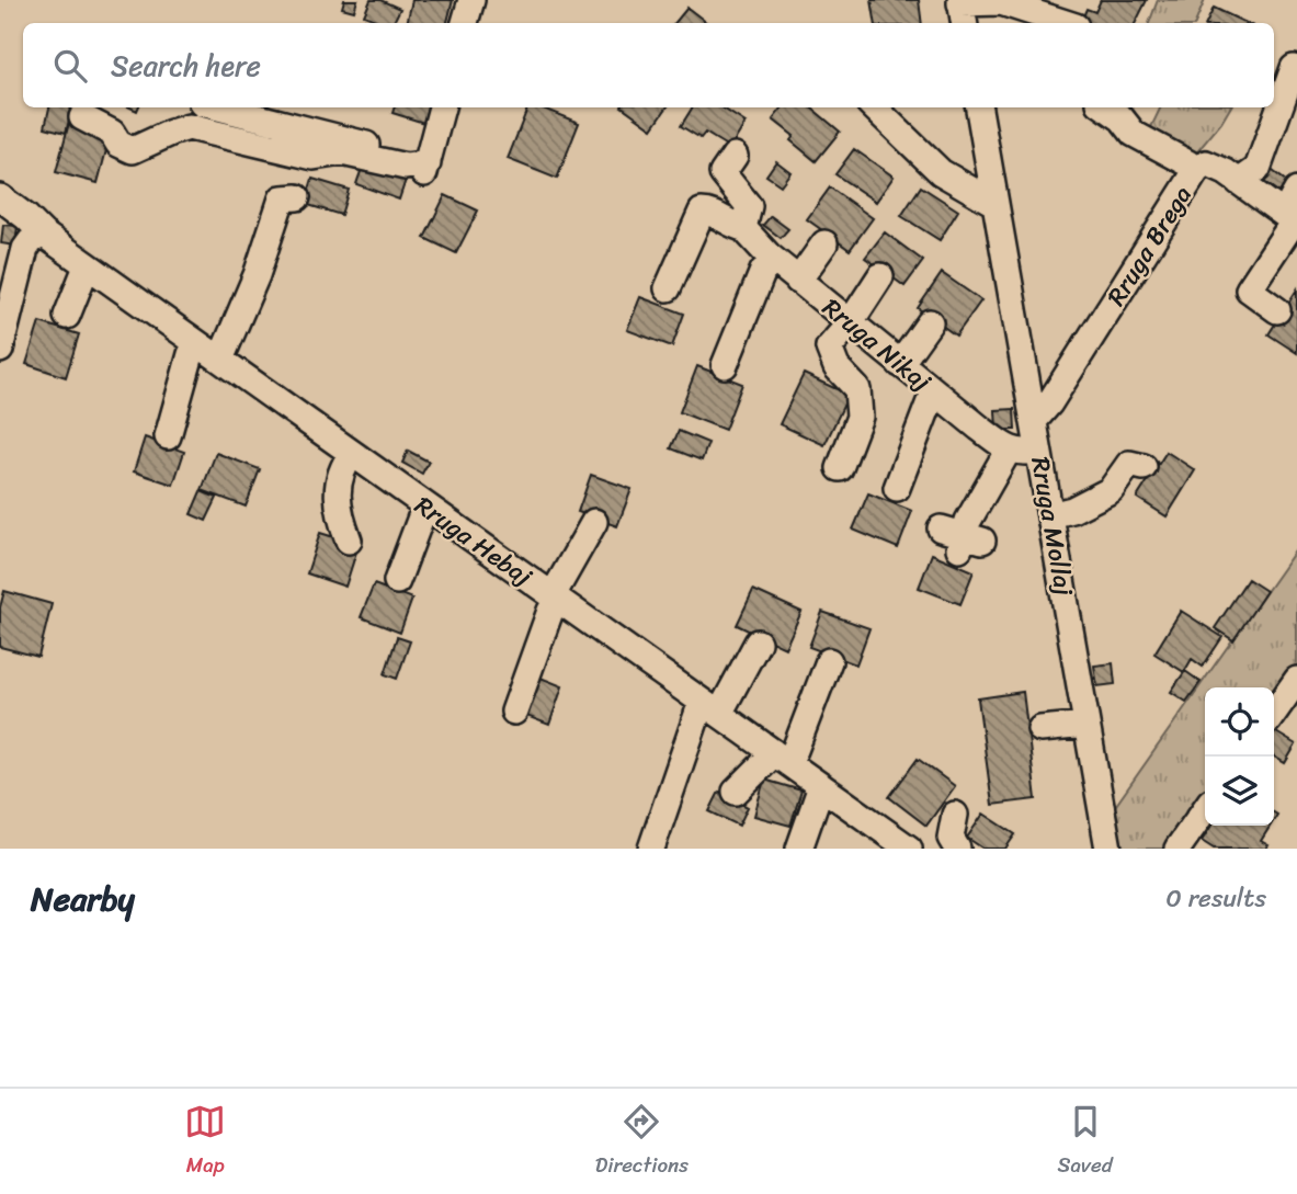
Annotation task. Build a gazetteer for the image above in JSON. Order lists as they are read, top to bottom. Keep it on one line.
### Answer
{"streets":{"street":["Rruga Brega","Rruga Nikaj","Rruga Mollaj","Rruga Hebaj"]},"crossings":[["Rruga Brega","Rruga Mollaj"]],"page":{"search":"Search here","heading":["Nearby","0 results"],"nav":["Map","Directions","Saved"]}}
